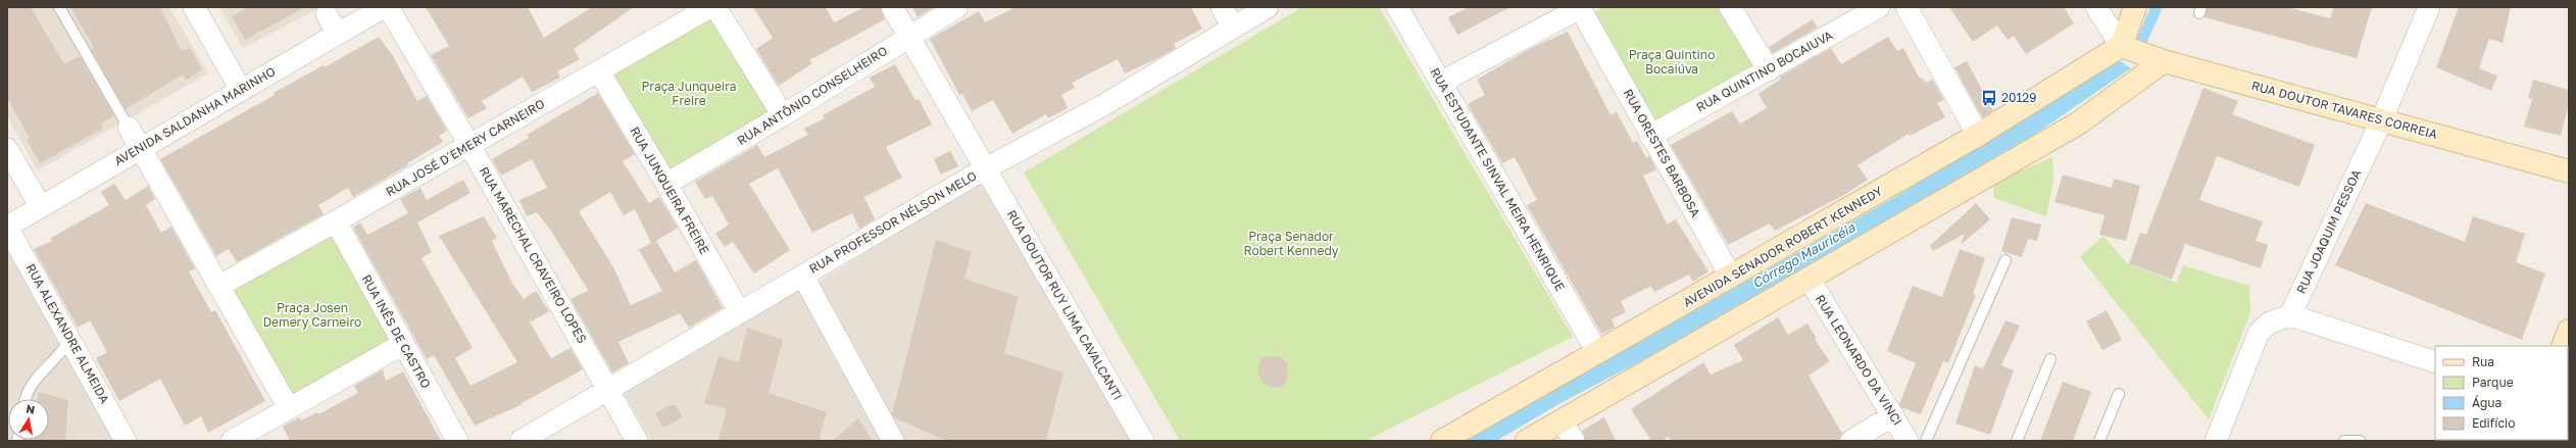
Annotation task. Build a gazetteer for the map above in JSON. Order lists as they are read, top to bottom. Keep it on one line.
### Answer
{"streets":{"street":["RUA QUINTINO BOCAIUVA","RUA ANTÔNIO CONSELHEIRO","RUA DOUTOR TAVARES CORREIA","AVENIDA SALDANHA MARINHO","RUA JOSÉ D´EMERY CARNEIRO","RUA ORESTES BARBOSA","RUA ESTUDANTE SINVAL MEIRA HENRIQUE","RUA JUNQUEIRA FREIRE","RUA PROFESSOR NÉLSON MELO","RUA JOAQUIM PESSOA","AVENIDA SENADOR ROBERT KENNEDY","RUA MARECHAL CRAVEIRO LOPES","RUA DOUTOR RUY LIMA CAVALCANTI","RUA INÊS DE CASTRO","RUA ALEXANDRE ALMEIDA","RUA LEONARDO DA VINCI"]},"crossings":[["RUA QUINTINO BOCAIUVA","RUA ORESTES BARBOSA"],["RUA ANTÔNIO CONSELHEIRO","RUA JUNQUEIRA FREIRE"],["RUA ANTÔNIO CONSELHEIRO","RUA DOUTOR RUY LIMA CAVALCANTI"],["RUA DOUTOR TAVARES CORREIA","RUA JOAQUIM PESSOA"],["RUA DOUTOR TAVARES CORREIA","AVENIDA SENADOR ROBERT KENNEDY"],["AVENIDA SALDANHA MARINHO","RUA ALEXANDRE ALMEIDA"],["RUA JOSÉ D´EMERY CARNEIRO","RUA JUNQUEIRA FREIRE"],["RUA JOSÉ D´EMERY CARNEIRO","RUA MARECHAL CRAVEIRO LOPES"],["RUA JOSÉ D´EMERY CARNEIRO","RUA INÊS DE CASTRO"],["RUA ORESTES BARBOSA","AVENIDA SENADOR ROBERT KENNEDY"],["RUA ESTUDANTE SINVAL MEIRA HENRIQUE","AVENIDA SENADOR ROBERT KENNEDY"],["RUA JUNQUEIRA FREIRE","RUA PROFESSOR NÉLSON MELO"],["RUA PROFESSOR NÉLSON MELO","RUA MARECHAL CRAVEIRO LOPES"],["RUA PROFESSOR NÉLSON MELO","RUA DOUTOR RUY LIMA CAVALCANTI"]],"water":["Córrego Mauricéia"],"parks":["Praça Quintino Bocaiúva","Praça Junqueira Freire","Praça Senador Robert Kennedy","Praça Josen Demery Carneiro"],"places":{"bus stop":["20129"]},"legend":["Rua","Parque","Água","Edifício"],"north":"top"}
